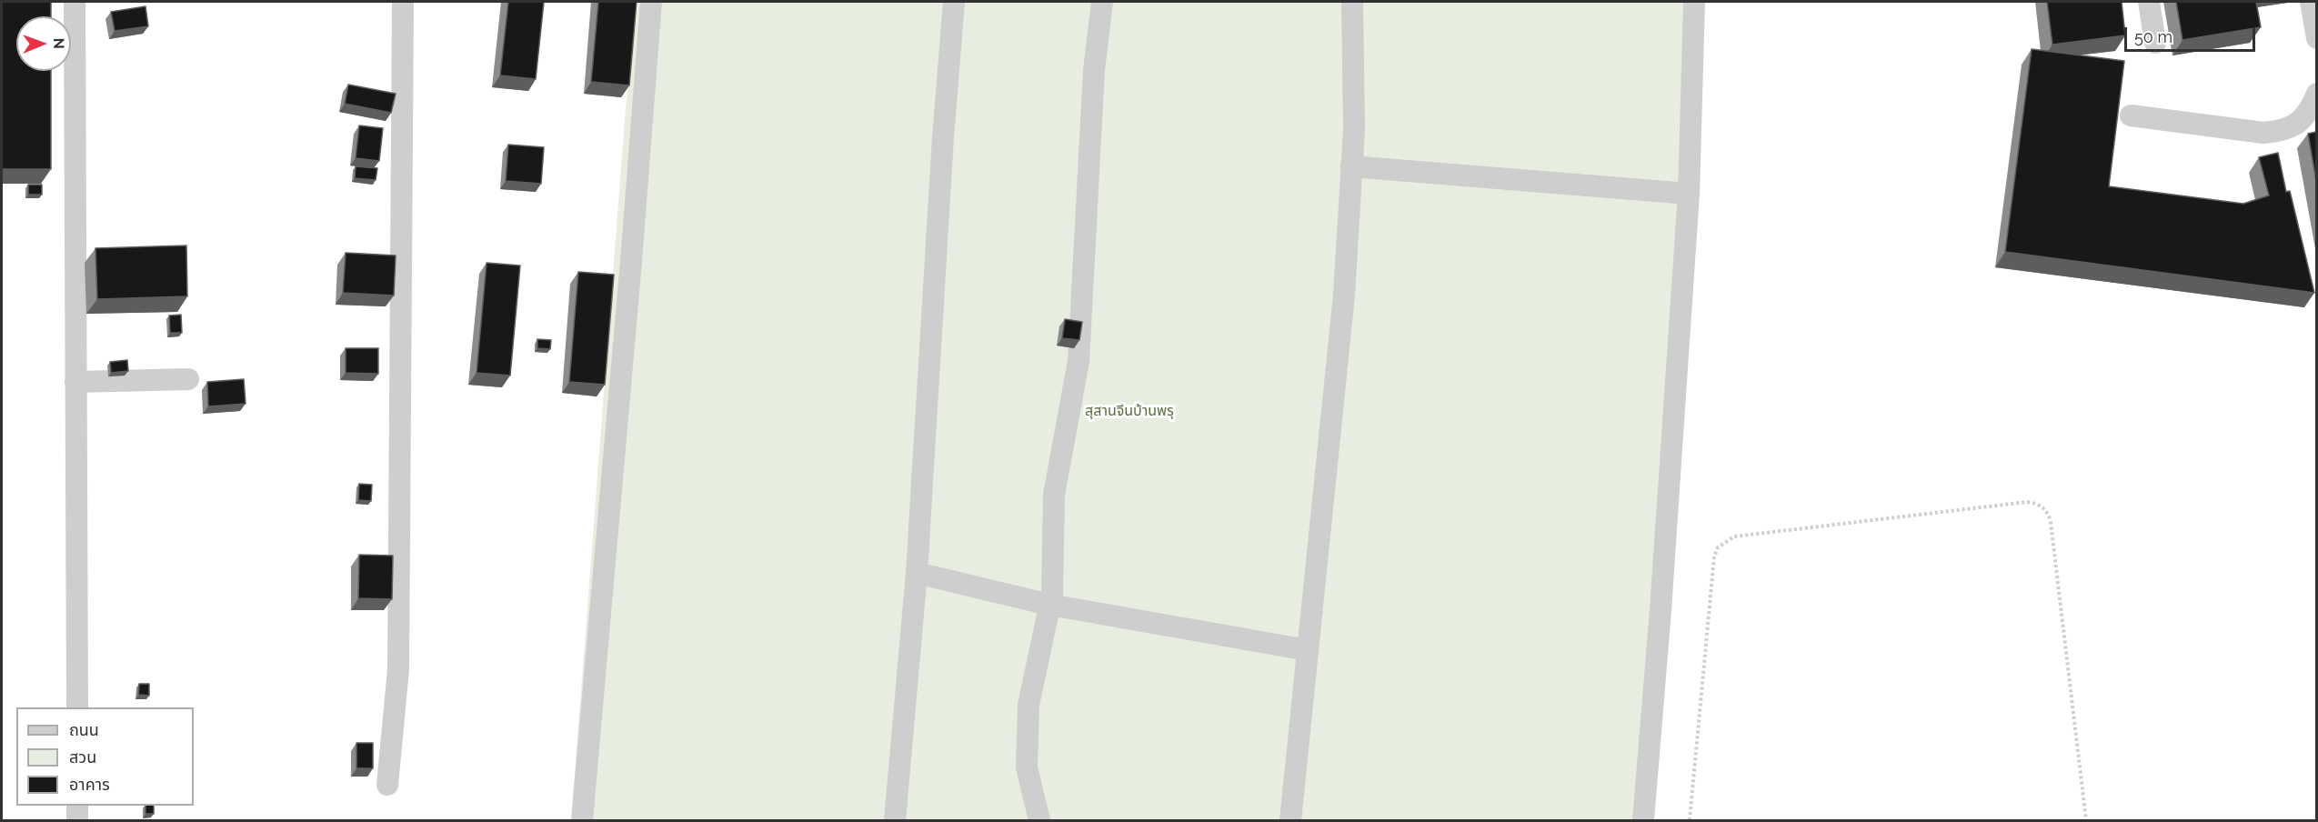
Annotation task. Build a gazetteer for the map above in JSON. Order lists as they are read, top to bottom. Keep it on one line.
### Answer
{"parks":["สุสานจีนบ้านพรุ"],"legend":["ถนน","สวน","อาคาร"],"scale_bar":"50 m","north":"right"}
